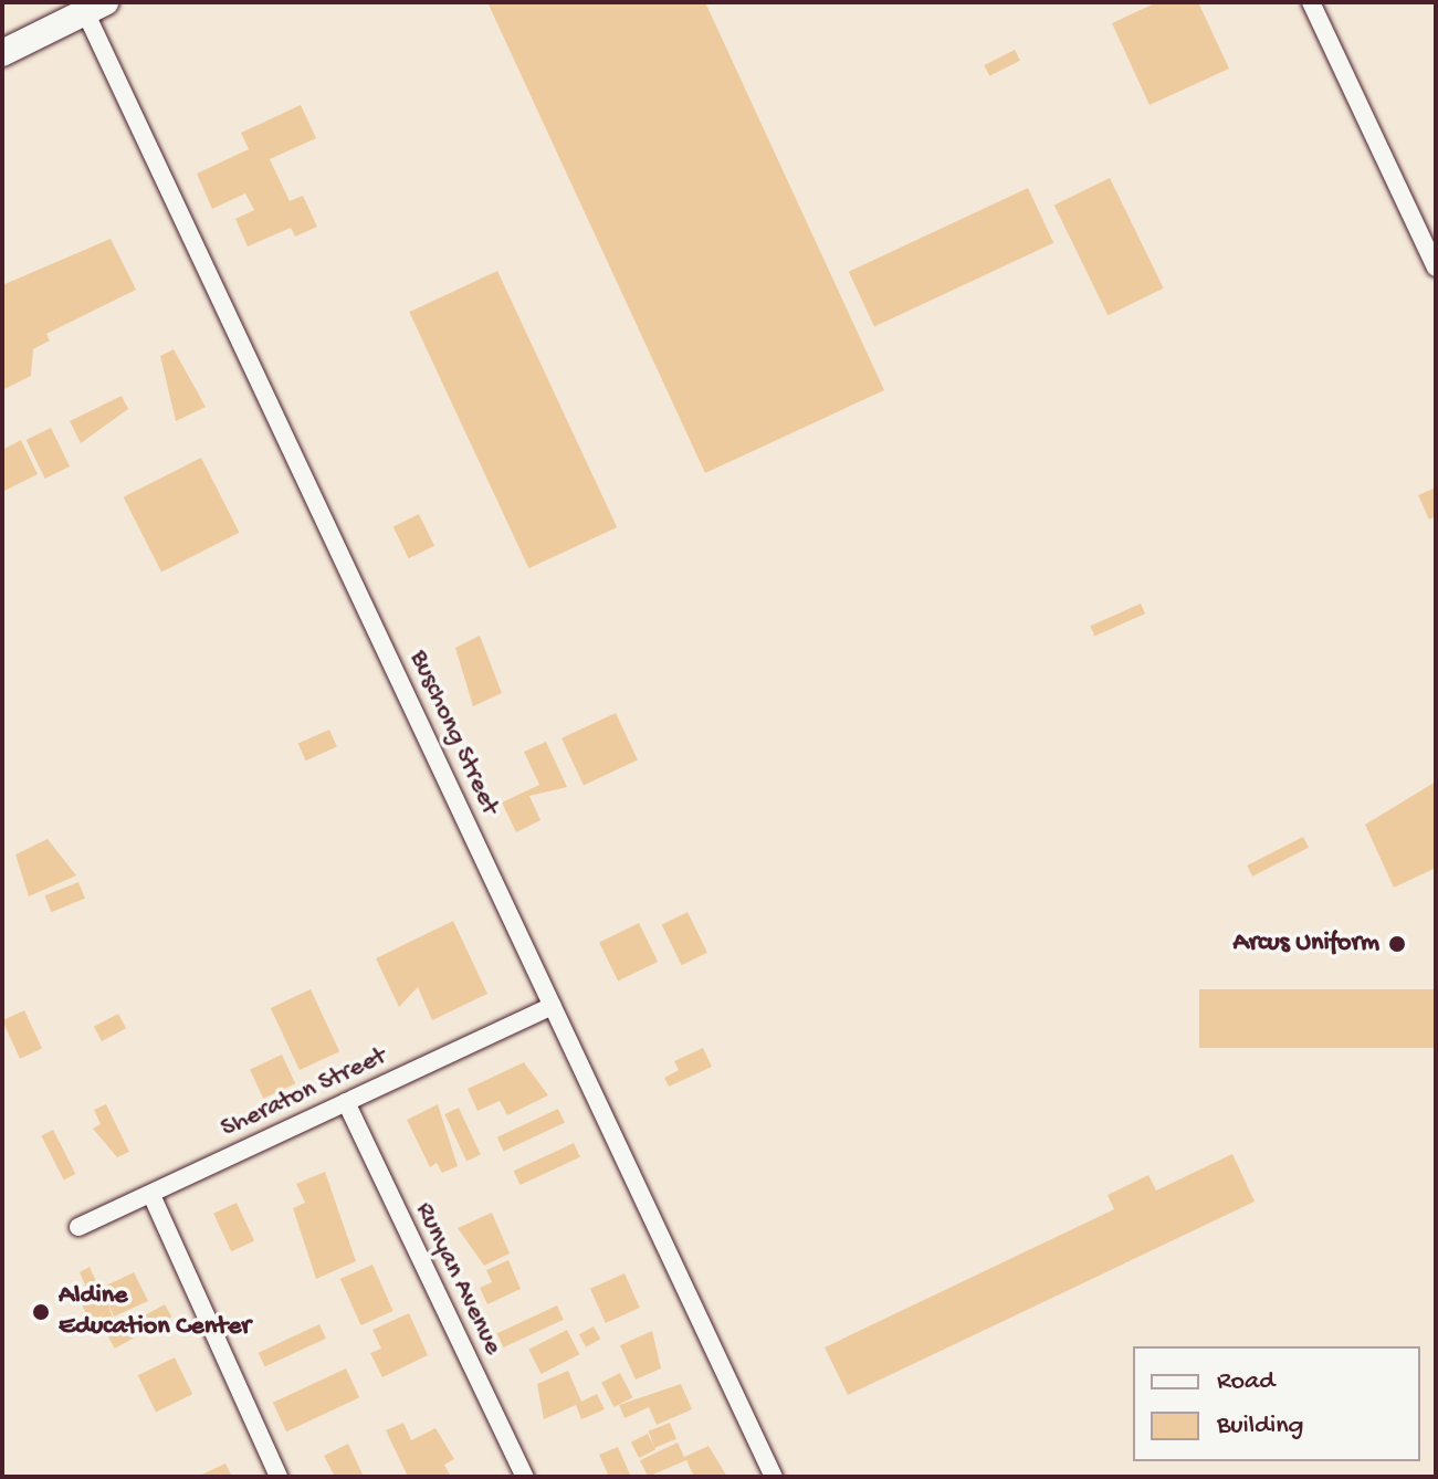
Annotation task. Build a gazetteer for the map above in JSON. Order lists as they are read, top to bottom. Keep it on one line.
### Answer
{"streets":{"street":["Buschong Street","Sheraton Street","Runyan Avenue"]},"crossings":[["Buschong Street","Sheraton Street"],["Sheraton Street","Runyan Avenue"]],"places":["Arcus Uniform","Aldine Education Center"],"legend":["Road","Building"]}
